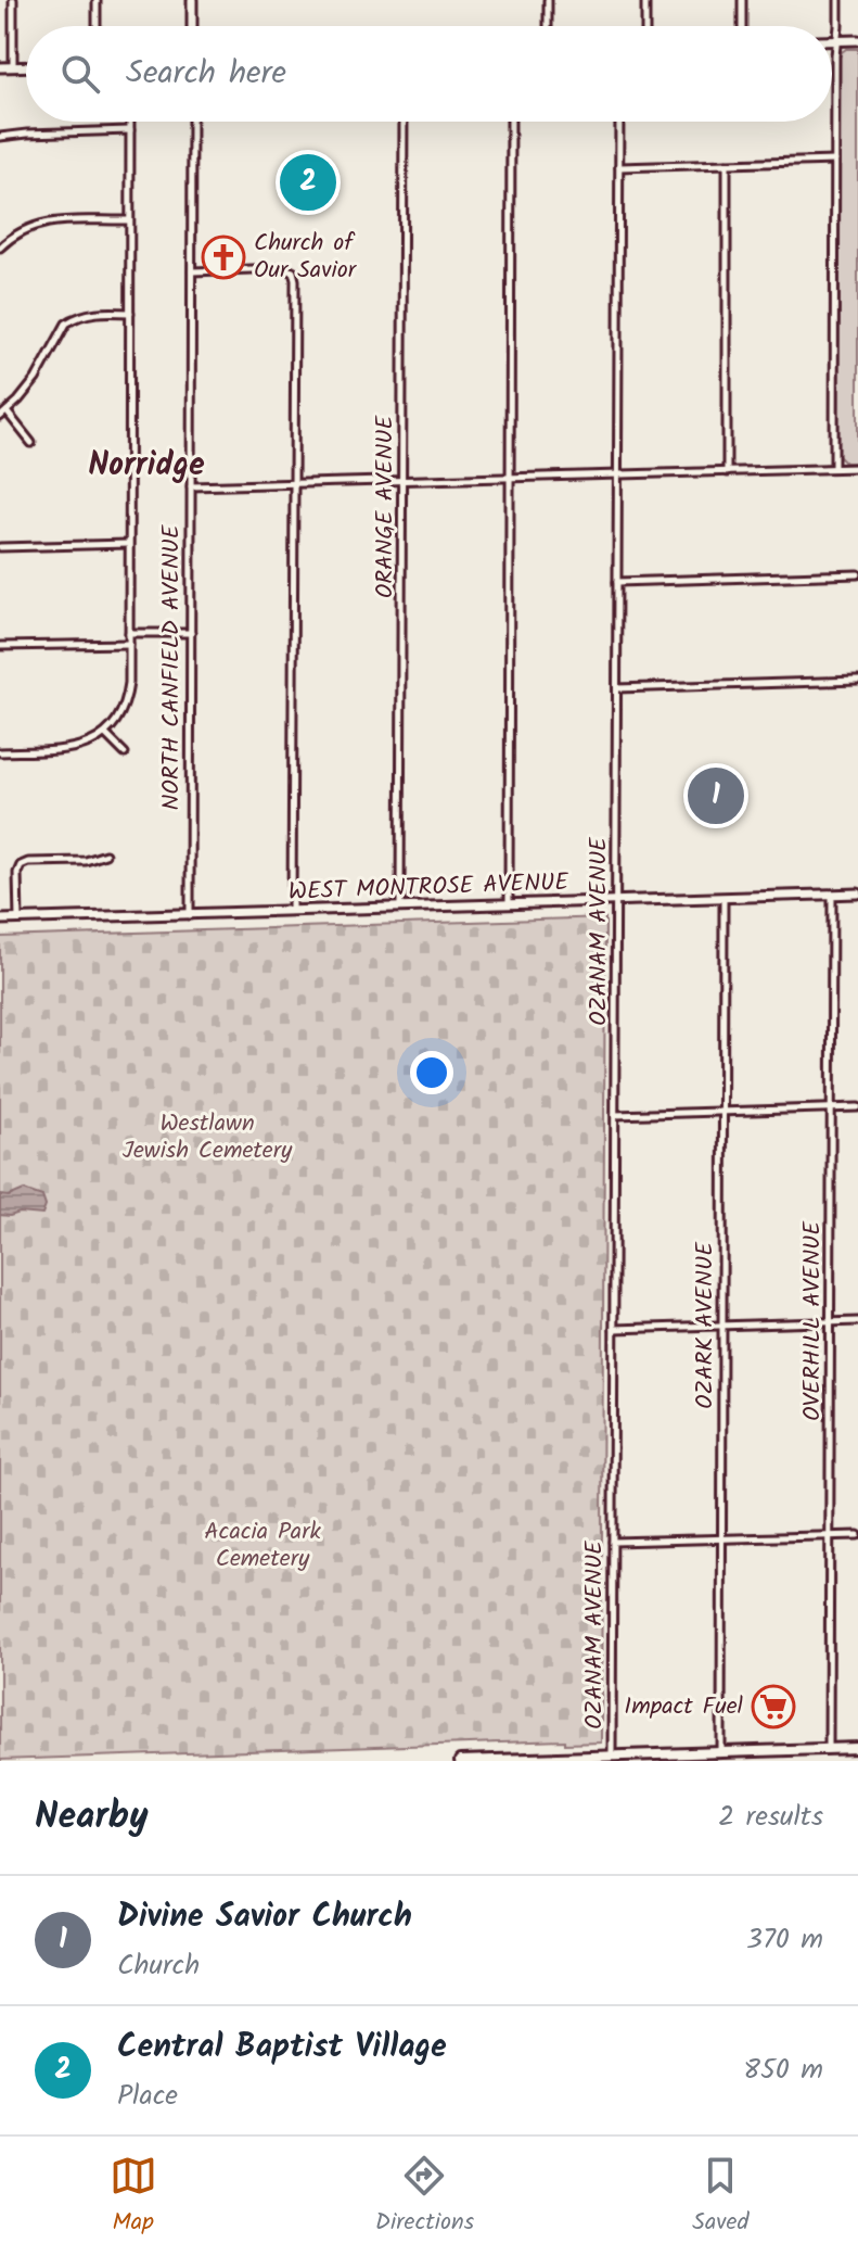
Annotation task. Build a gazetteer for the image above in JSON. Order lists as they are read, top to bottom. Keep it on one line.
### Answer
{"streets":{"street":["ORANGE AVENUE","NORTH CANFIELD AVENUE","WEST MONTROSE AVENUE","OZANAM AVENUE","OVERHILL AVENUE","OZARK AVENUE"]},"crossings":[["ORANGE AVENUE","WEST MONTROSE AVENUE"],["NORTH CANFIELD AVENUE","WEST MONTROSE AVENUE"],["WEST MONTROSE AVENUE","OZANAM AVENUE"],["WEST MONTROSE AVENUE","OVERHILL AVENUE"],["WEST MONTROSE AVENUE","OZARK AVENUE"]],"districts":["Norridge"],"parks":["Westlawn Jewish Cemetery","Acacia Park Cemetery"],"places":{"church":["Church of Our Savior"],"supermarket":["Impact Fuel"]},"page":{"search":"Search here","pins":["2","1"],"heading":["Nearby","2 results"],"list":[{"mark":"1","name":"Divine Savior Church","note":"Church","value":"370 m"},{"mark":"2","name":"Central Baptist Village","note":"Place","value":"850 m"}],"nav":["Map","Directions","Saved"]}}
